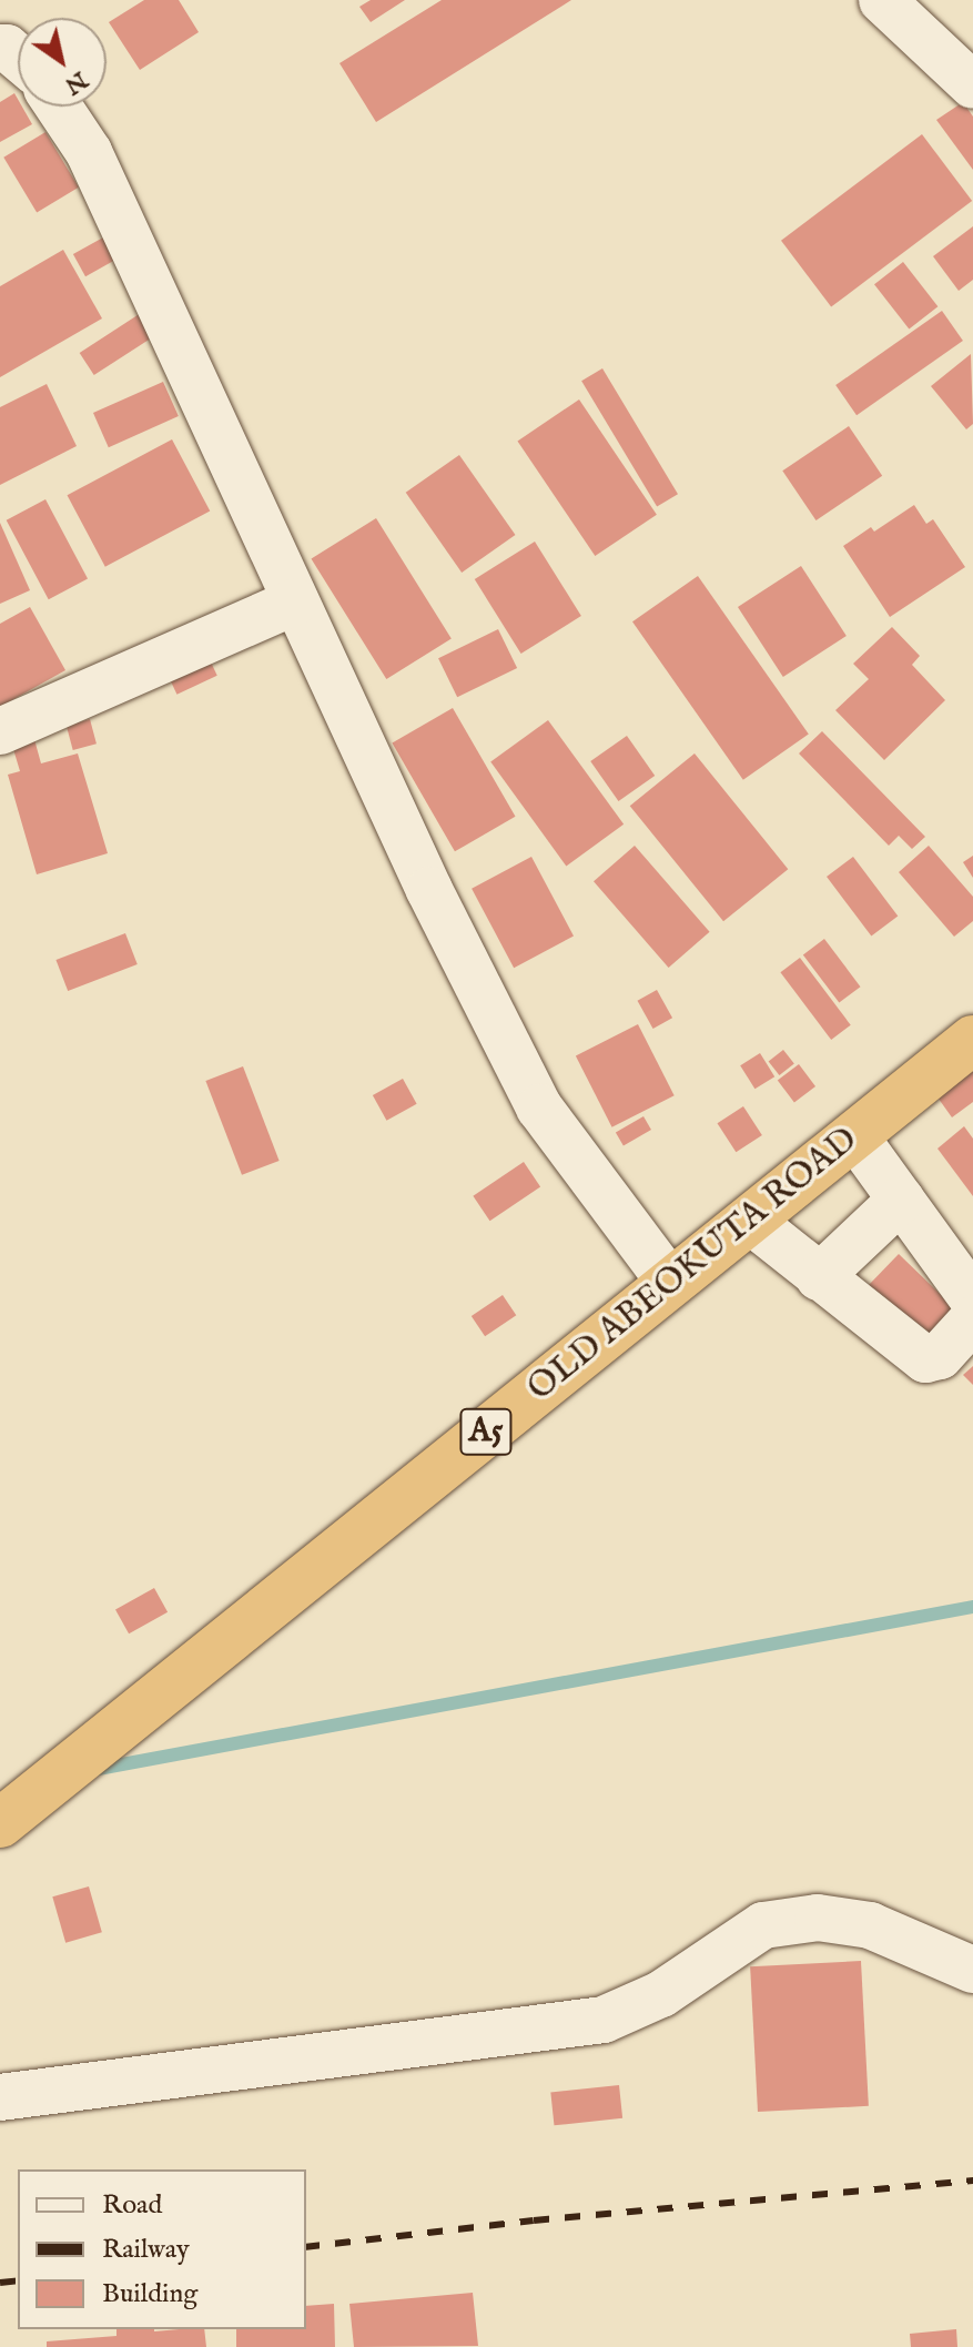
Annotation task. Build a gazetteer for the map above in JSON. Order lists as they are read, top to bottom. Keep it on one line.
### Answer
{"streets":{"highway":["OLD ABEOKUTA ROAD","A5"]},"legend":["Road","Railway","Building"],"north":"bottom right"}
